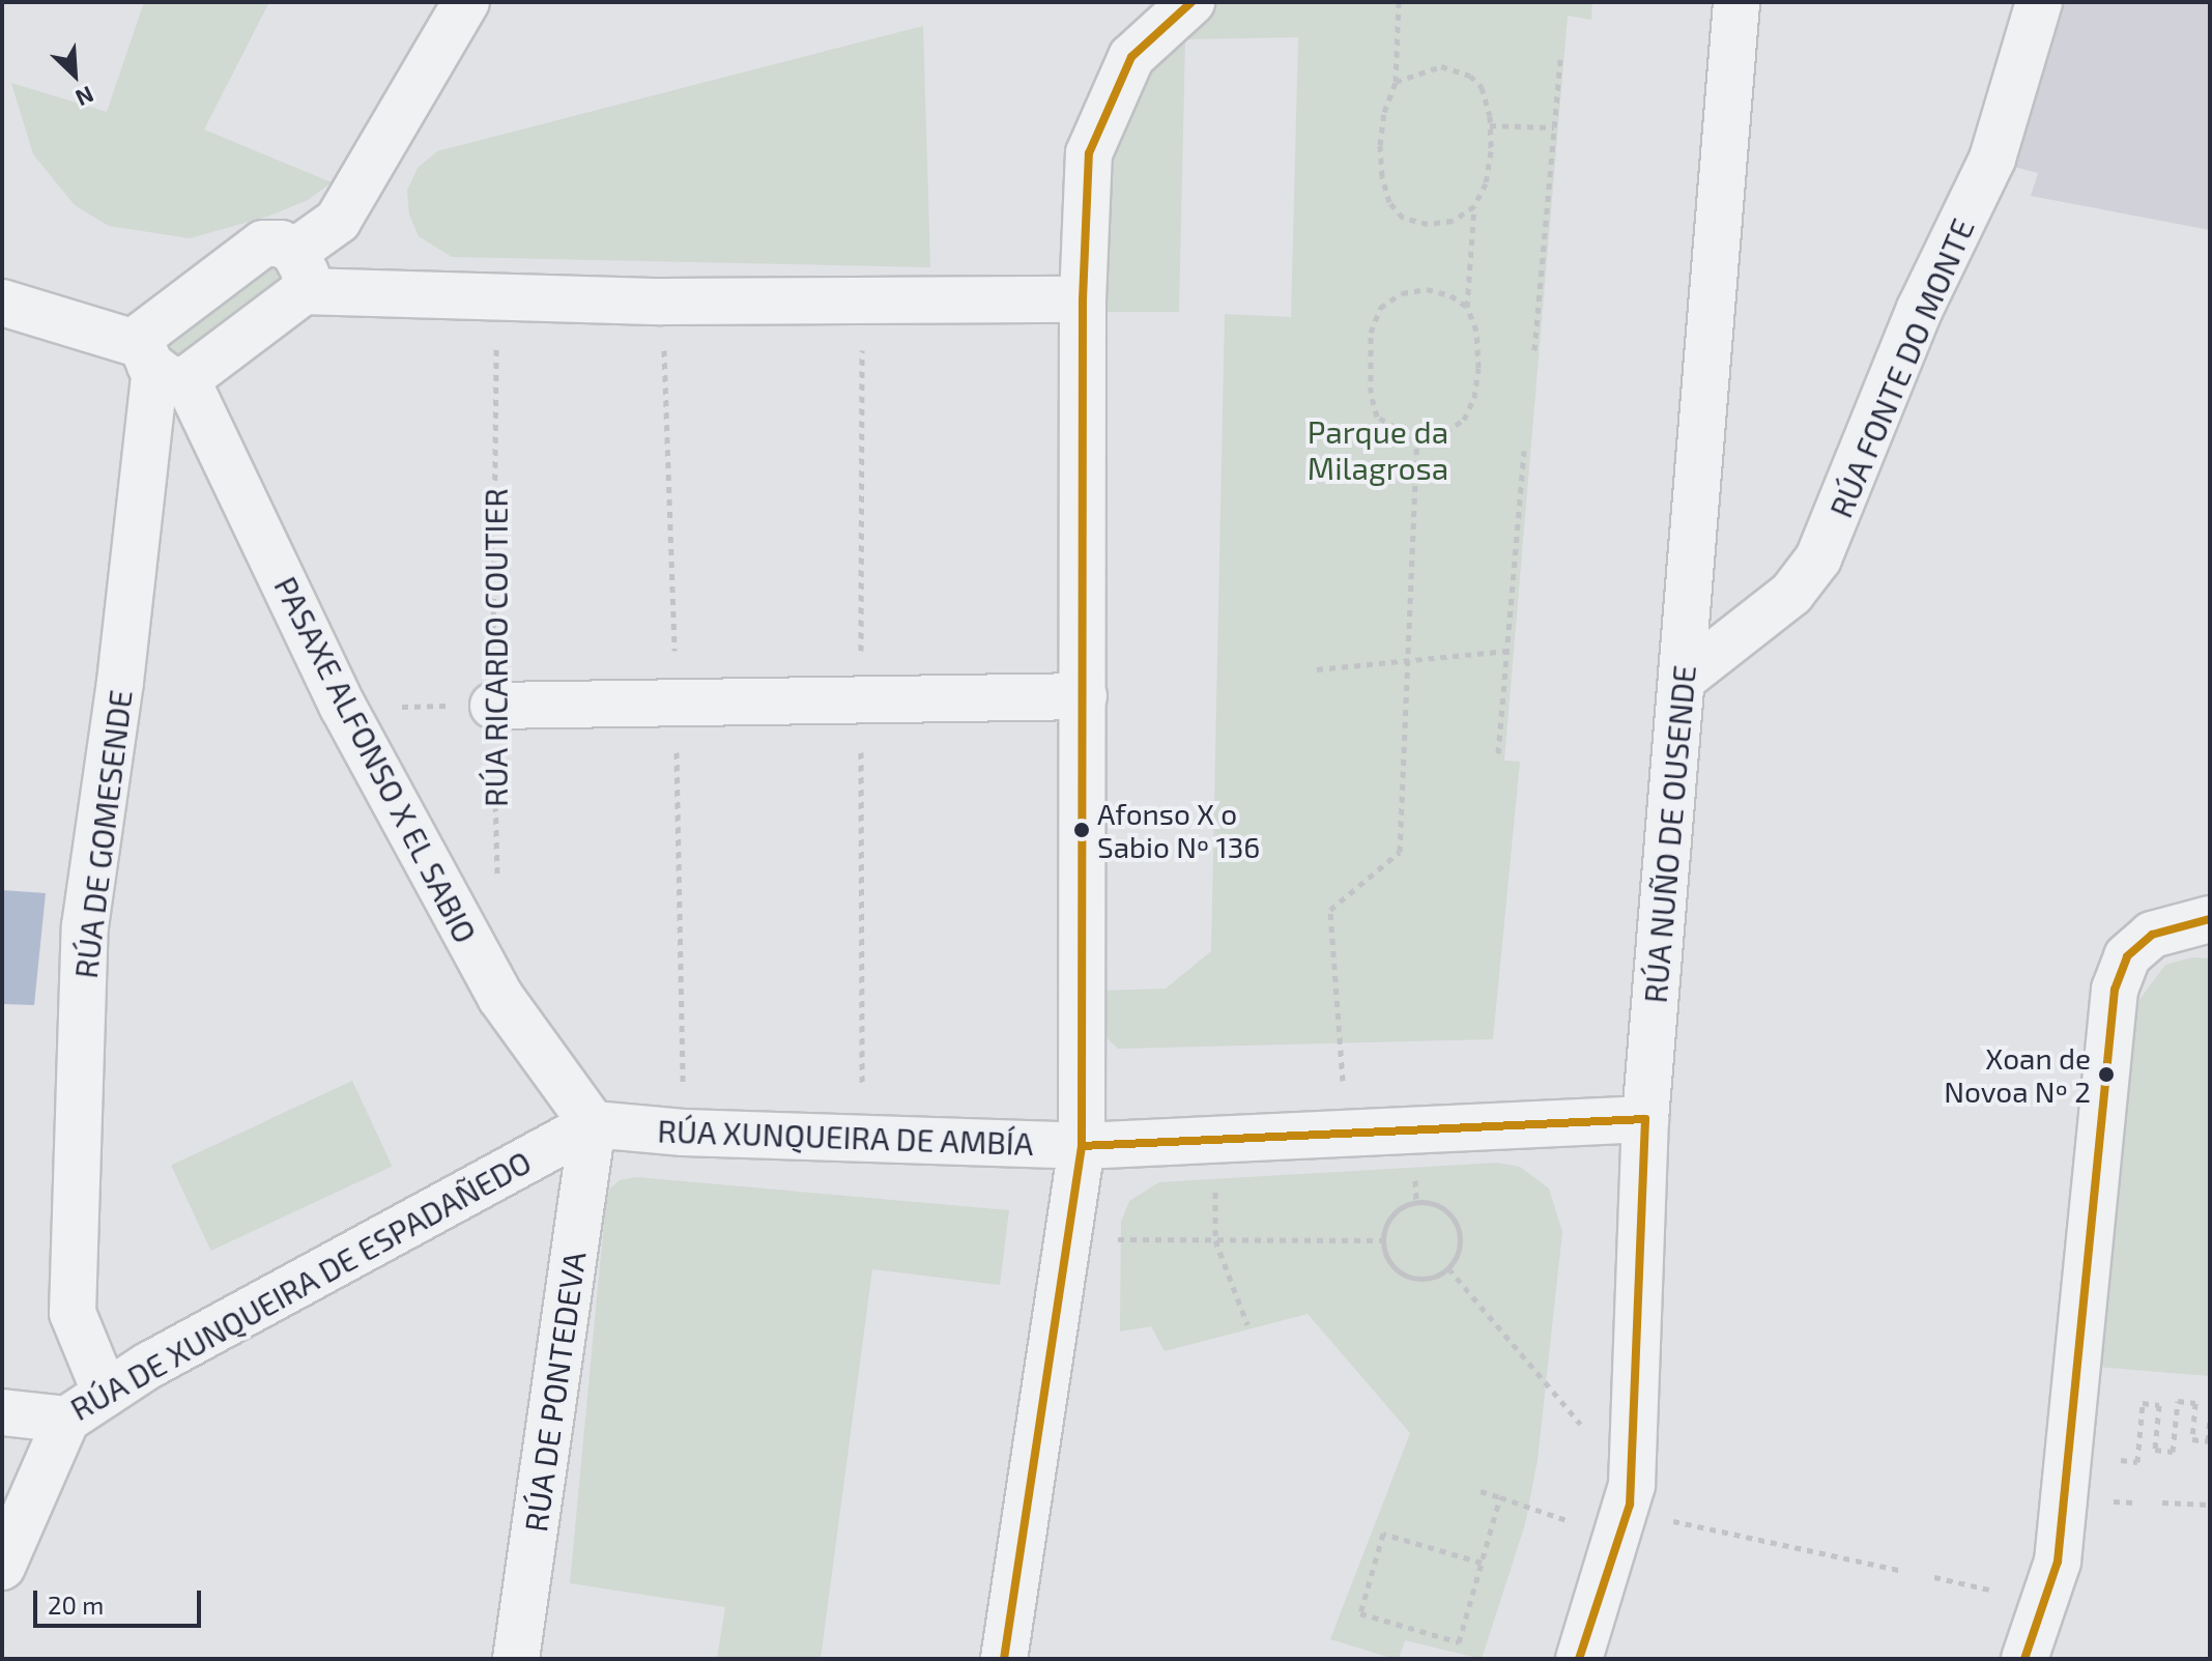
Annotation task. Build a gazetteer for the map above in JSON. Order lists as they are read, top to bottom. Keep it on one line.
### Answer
{"streets":{"street":["RÚA FONTE DO MONTE","PASAXE ALFONSO X EL SABIO","RÚA DE GOMESENDE","RÚA NUÑO DE OUSENDE","RÚA XUNQUEIRA DE AMBÍA","RÚA DE XUNQUEIRA DE ESPADAÑEDO","RÚA DE PONTEDEVA"],"path":["RÚA RICARDO COUTIER"]},"crossings":[["RÚA FONTE DO MONTE","RÚA NUÑO DE OUSENDE"],["PASAXE ALFONSO X EL SABIO","RÚA DE GOMESENDE"],["PASAXE ALFONSO X EL SABIO","RÚA XUNQUEIRA DE AMBÍA"],["PASAXE ALFONSO X EL SABIO","RÚA DE XUNQUEIRA DE ESPADAÑEDO"],["PASAXE ALFONSO X EL SABIO","RÚA DE PONTEDEVA"],["RÚA DE GOMESENDE","RÚA DE XUNQUEIRA DE ESPADAÑEDO"],["RÚA NUÑO DE OUSENDE","RÚA XUNQUEIRA DE AMBÍA"],["RÚA XUNQUEIRA DE AMBÍA","RÚA DE XUNQUEIRA DE ESPADAÑEDO"],["RÚA XUNQUEIRA DE AMBÍA","RÚA DE PONTEDEVA"],["RÚA DE XUNQUEIRA DE ESPADAÑEDO","RÚA DE PONTEDEVA"]],"parks":["Parque da Milagrosa"],"places":["Afonso X o Sabio Nº 136","Xoan de Novoa Nº 2"],"scale_bar":"20 m","north":"bottom right"}
